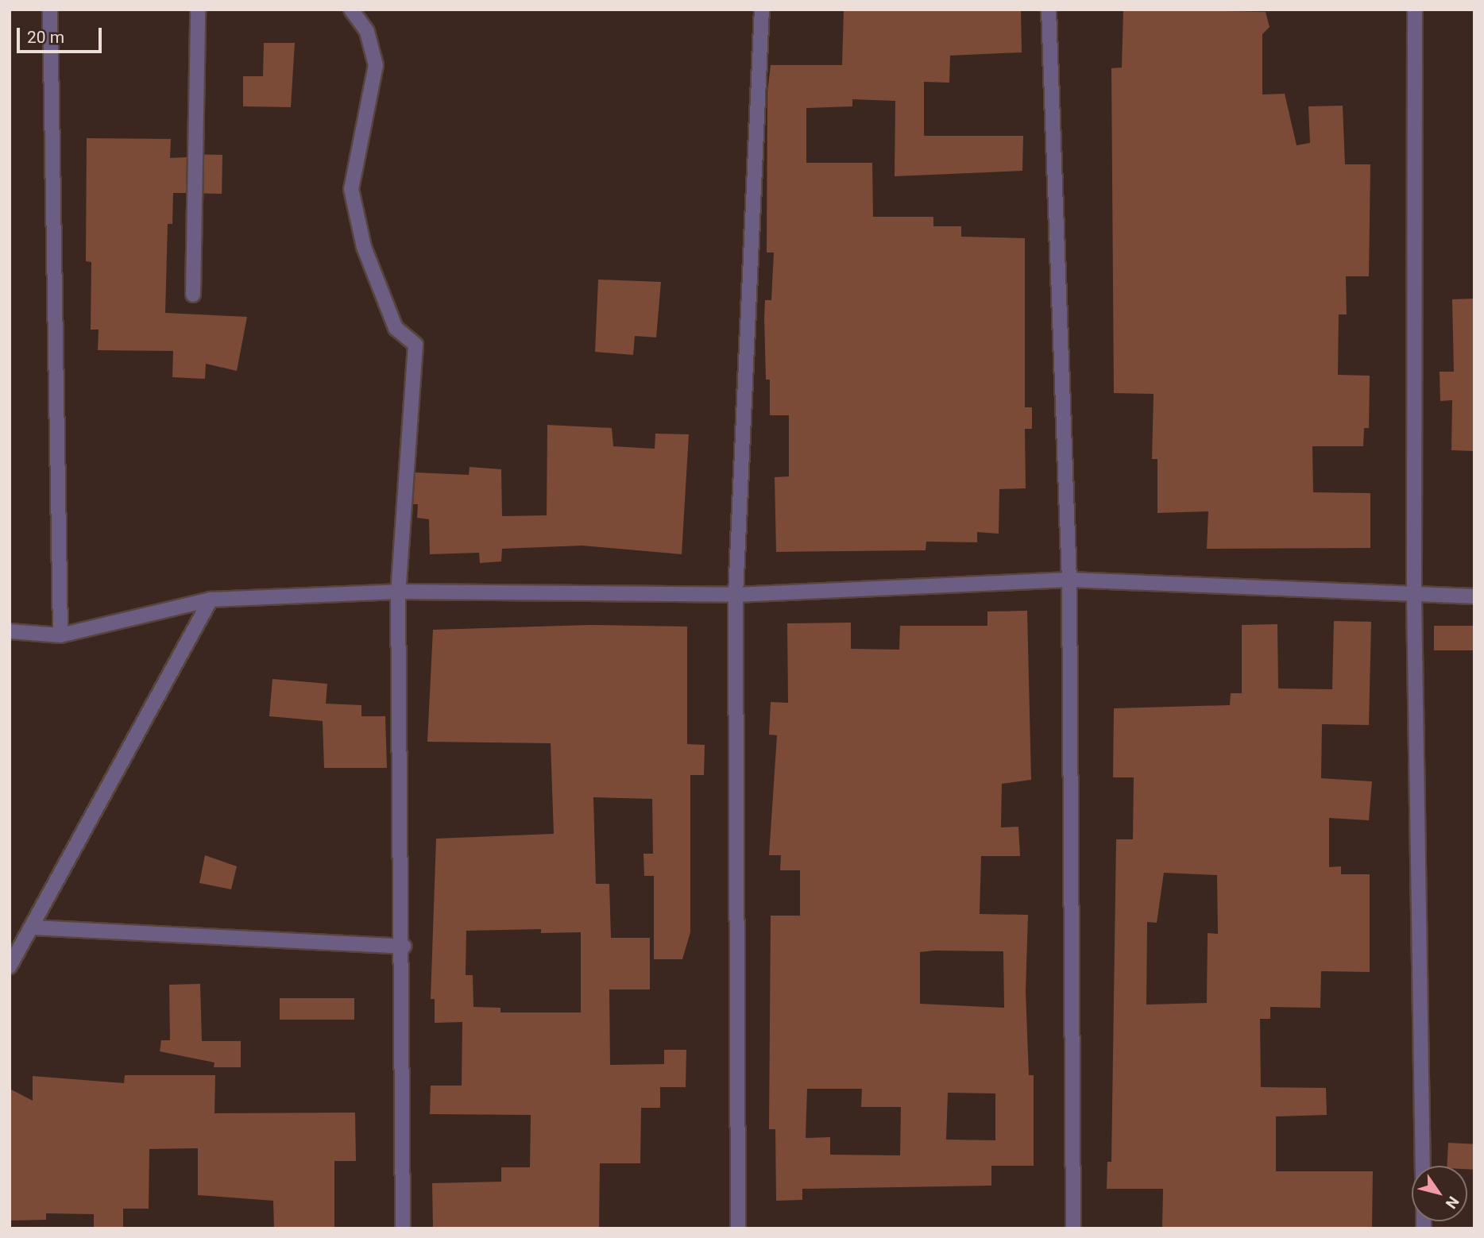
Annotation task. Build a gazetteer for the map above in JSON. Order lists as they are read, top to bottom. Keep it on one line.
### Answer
{"scale_bar":"20 m","north":"bottom right"}
